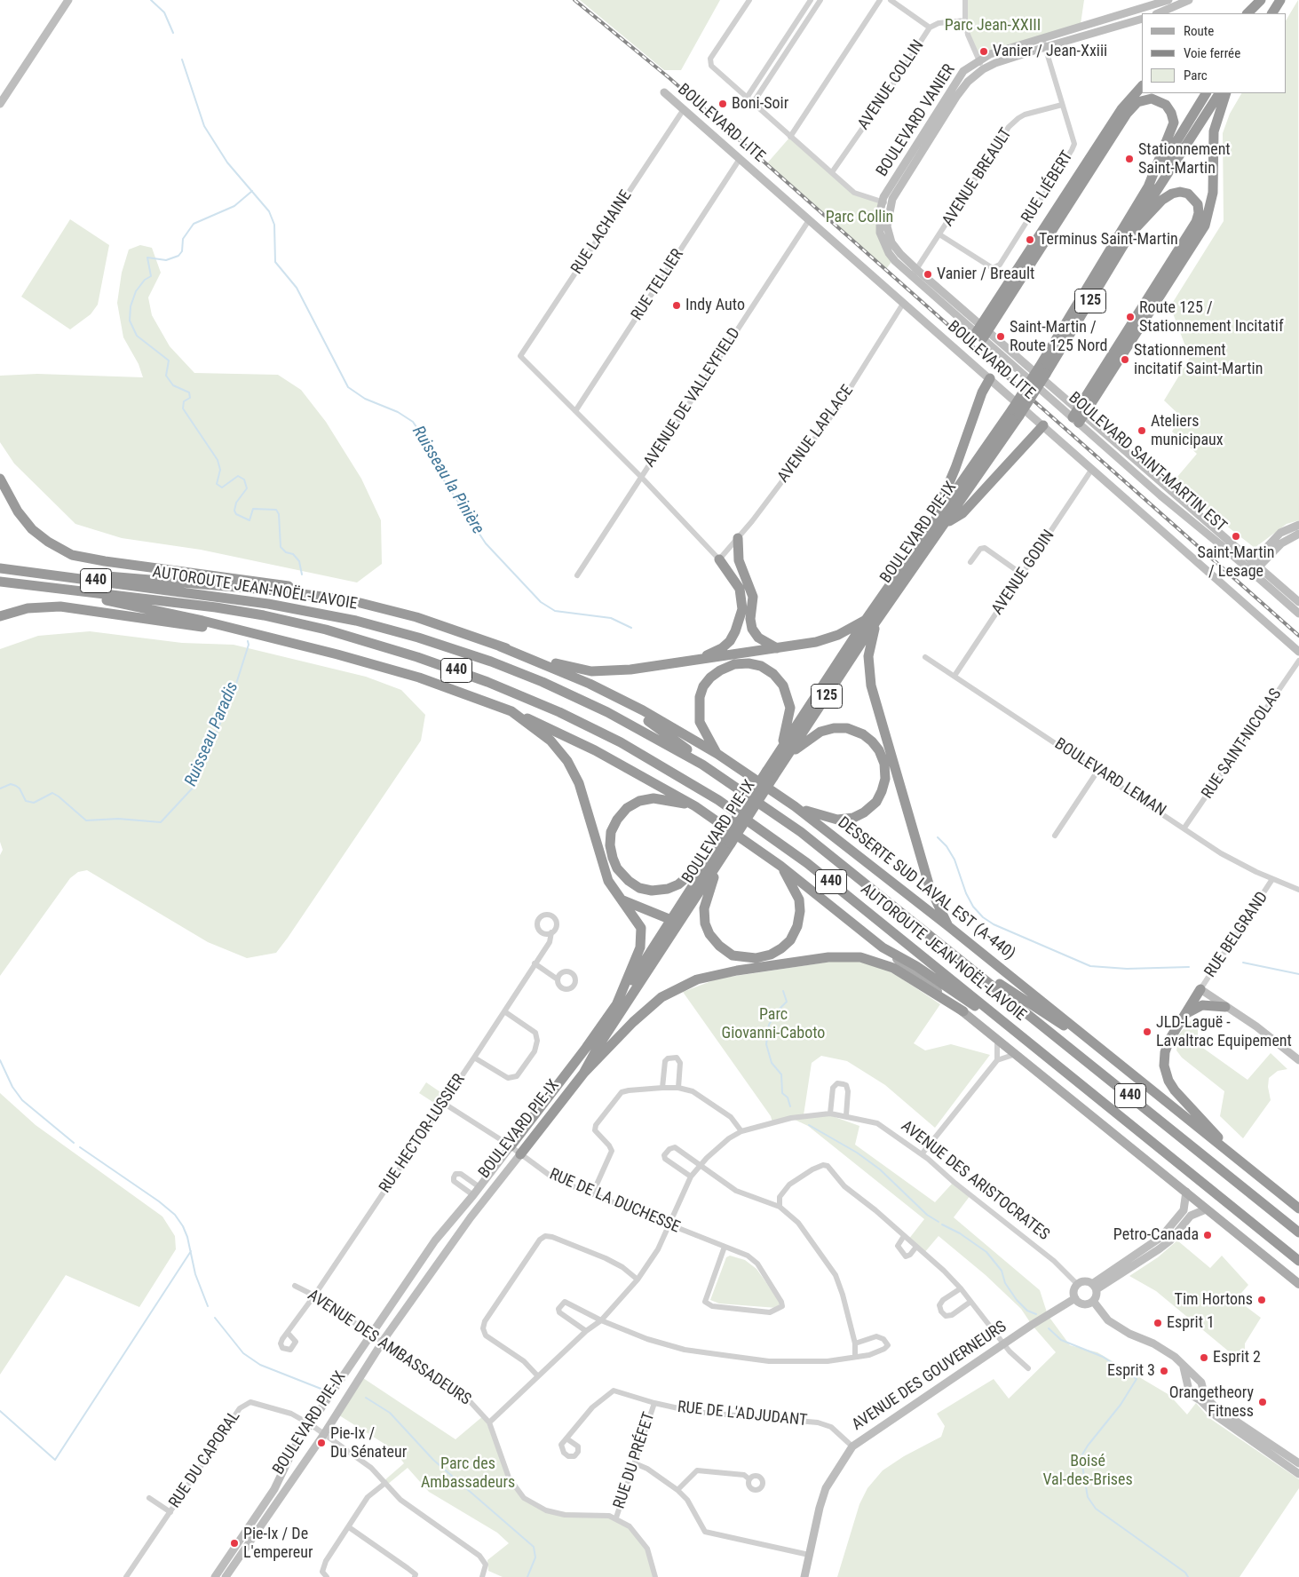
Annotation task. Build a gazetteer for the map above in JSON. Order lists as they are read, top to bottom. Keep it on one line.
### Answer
{"streets":{"highway":["125","BOULEVARD PIE-IX","440","AUTOROUTE JEAN-NOËL-LAVOIE","DESSERTE SUD LAVAL EST (A-440)"],"street":["AVENUE COLLIN","BOULEVARD VANIER","BOULEVARD LITE","AVENUE BREAULT","RUE LIÉBERT","RUE LACHAINE","RUE TELLIER","AVENUE DE VALLEYFIELD","AVENUE LAPLACE","BOULEVARD SAINT-MARTIN EST","AVENUE GODIN","RUE SAINT-NICOLAS","BOULEVARD LEMAN","RUE BELGRAND","RUE HECTOR-LUSSIER","AVENUE DES ARISTOCRATES","RUE DE LA DUCHESSE","AVENUE DES AMBASSADEURS","AVENUE DES GOUVERNEURS","RUE DE L'ADJUDANT","RUE DU CAPORAL","RUE DU PRÉFET"]},"crossings":[["BOULEVARD VANIER","AVENUE BREAULT"],["BOULEVARD VANIER","RUE LIÉBERT"],["BOULEVARD VANIER","BOULEVARD SAINT-MARTIN EST"],["BOULEVARD LITE","RUE LACHAINE"],["BOULEVARD LITE","RUE TELLIER"],["BOULEVARD LITE","AVENUE DE VALLEYFIELD"],["BOULEVARD LITE","AVENUE LAPLACE"],["BOULEVARD LITE","AVENUE GODIN"],["AVENUE BREAULT","RUE LIÉBERT"],["RUE LACHAINE","RUE TELLIER"],["BOULEVARD PIE-IX","RUE DE LA DUCHESSE"],["BOULEVARD PIE-IX","AVENUE DES AMBASSADEURS"],["BOULEVARD PIE-IX","RUE DU CAPORAL"],["AVENUE GODIN","BOULEVARD LEMAN"],["RUE SAINT-NICOLAS","BOULEVARD LEMAN"],["BOULEVARD LEMAN","RUE BELGRAND"],["RUE HECTOR-LUSSIER","RUE DE LA DUCHESSE"],["RUE HECTOR-LUSSIER","AVENUE DES AMBASSADEURS"],["AVENUE DES ARISTOCRATES","RUE DE LA DUCHESSE"],["AVENUE DES ARISTOCRATES","AVENUE DES AMBASSADEURS"],["AVENUE DES ARISTOCRATES","AVENUE DES GOUVERNEURS"],["AVENUE DES AMBASSADEURS","RUE DU PRÉFET"],["AVENUE DES GOUVERNEURS","RUE DE L'ADJUDANT"],["RUE DE L'ADJUDANT","RUE DU PRÉFET"]],"water":["Ruisseau la Pinière","Ruisseau Paradis"],"parks":["Parc Jean-XXIII","Parc Collin","Parc Giovanni-Caboto","Boisé Val-des-Brises","Parc des Ambassadeurs"],"places":["Vanier / Jean-Xxiii","Boni-Soir","Stationnement Saint-Martin","Terminus Saint-Martin","Vanier / Breault","Indy Auto","Route 125 / Stationnement Incitatif","Saint-Martin / Route 125 Nord","Stationnement incitatif Saint-Martin","Ateliers municipaux","Saint-Martin / Lesage","JLD-Laguë - Lavaltrac Equipement","Petro-Canada","Tim Hortons","Esprit 1","Esprit 2","Esprit 3","Orangetheory Fitness","Pie-Ix / Du Sénateur","Pie-Ix / De L'empereur"],"legend":["Route","Voie ferrée","Parc"]}
